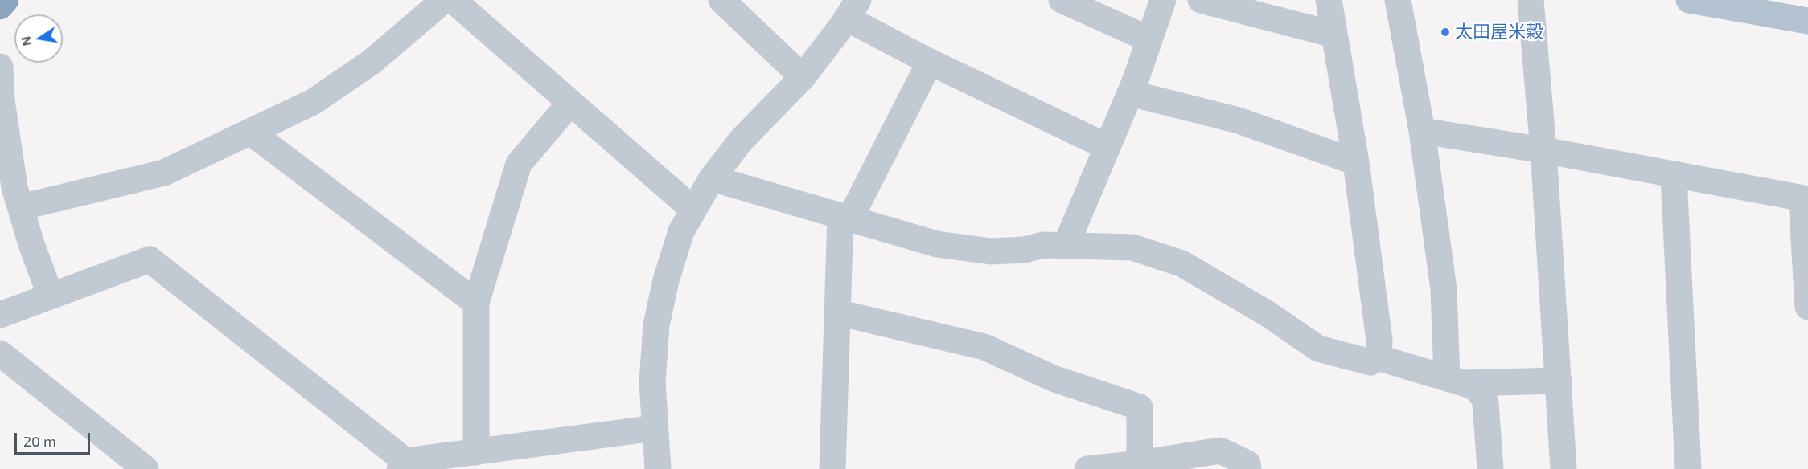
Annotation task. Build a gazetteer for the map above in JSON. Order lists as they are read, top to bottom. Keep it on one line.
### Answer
{"places":["太田屋米穀"],"scale_bar":"20 m","north":"left"}
